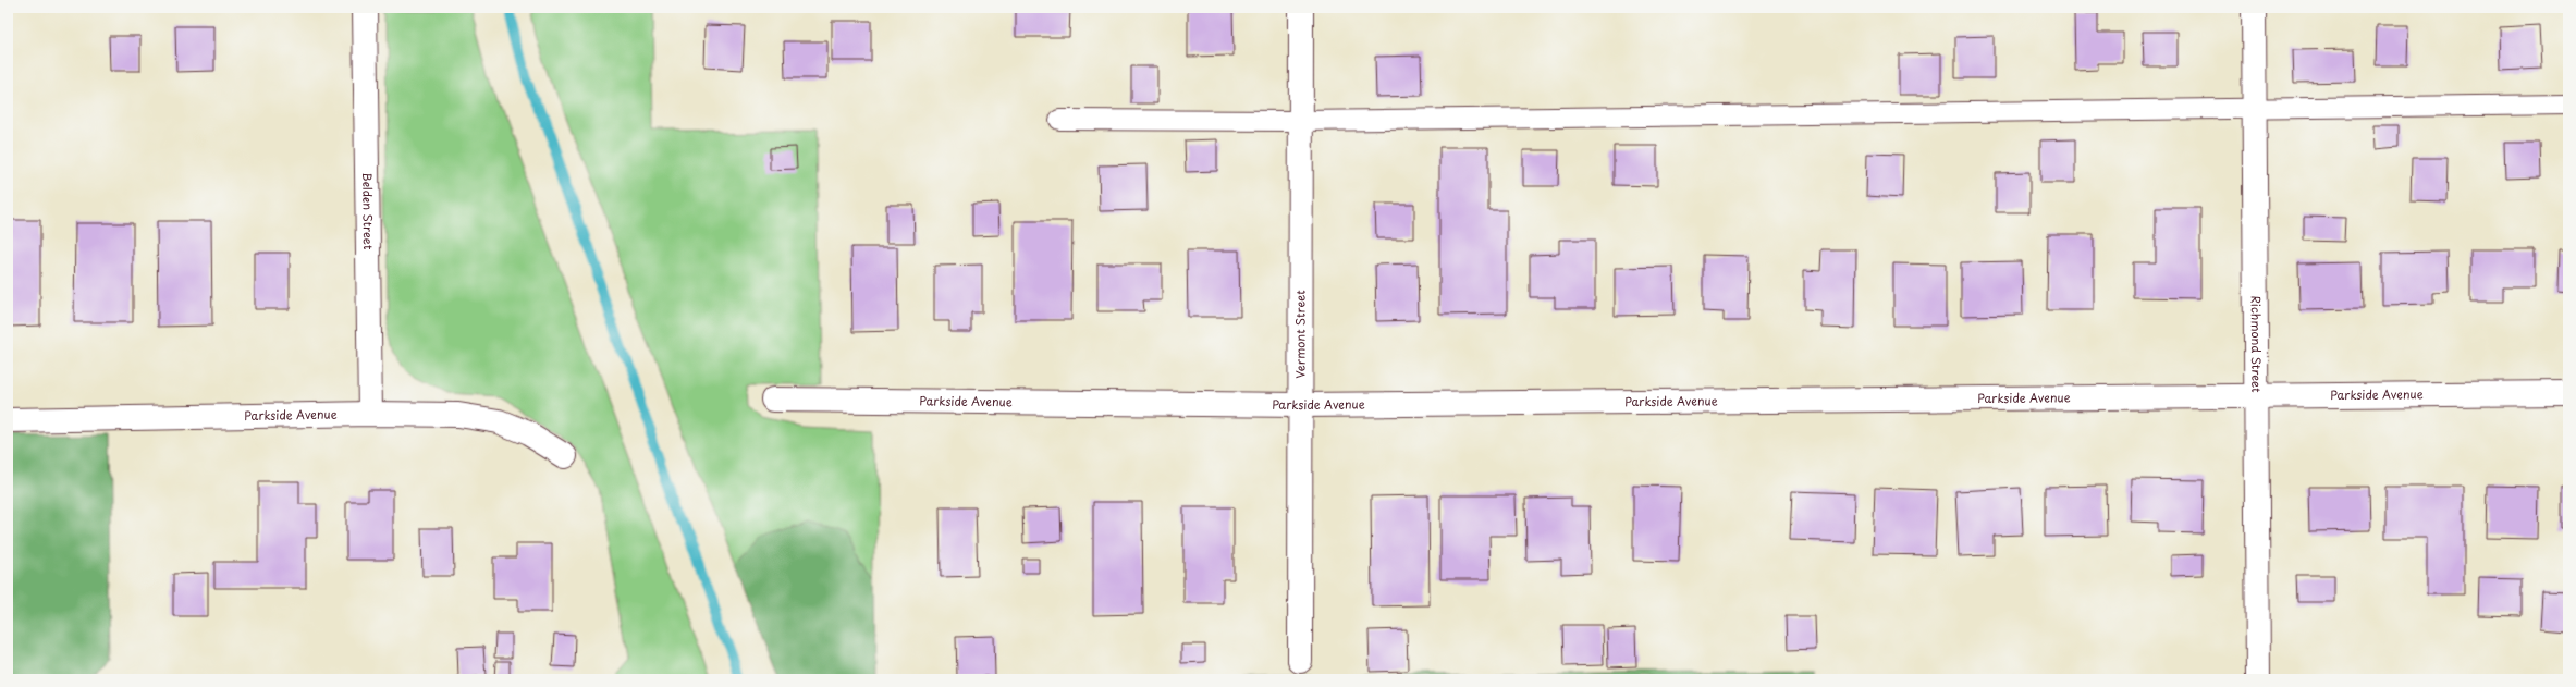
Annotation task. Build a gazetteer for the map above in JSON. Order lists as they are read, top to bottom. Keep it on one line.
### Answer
{"streets":{"street":["Belden Street","Vermont Street","Richmond Street","Parkside Avenue"]},"crossings":[["Belden Street","Parkside Avenue"],["Vermont Street","Parkside Avenue"],["Richmond Street","Parkside Avenue"]]}
